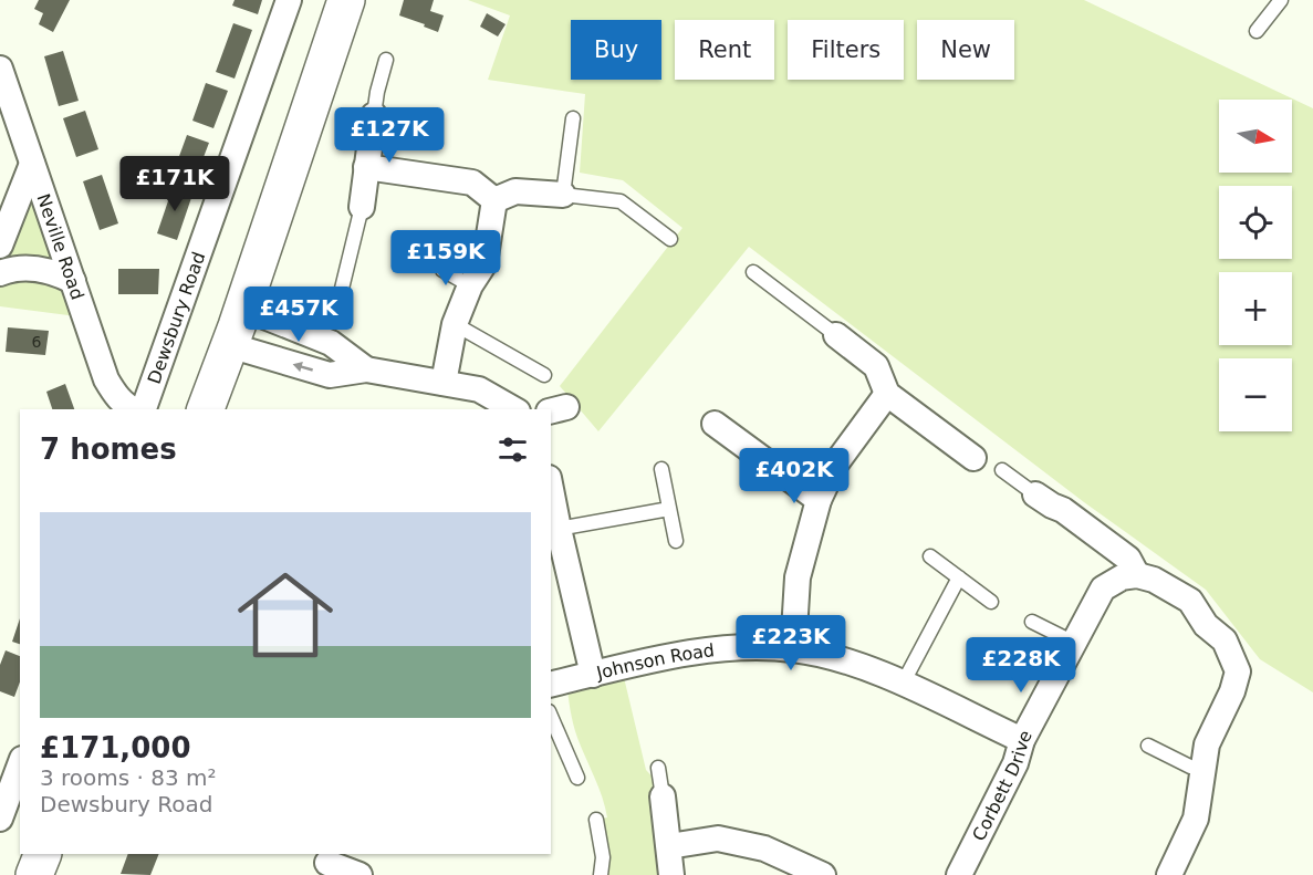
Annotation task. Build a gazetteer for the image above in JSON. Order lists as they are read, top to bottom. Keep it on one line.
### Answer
{"streets":{"street":["Neville Road","Dewsbury Road","Johnson Road","Corbett Drive"]},"crossings":[["Johnson Road","Corbett Drive"]],"house_numbers":["6"],"north":"right","page":{"chip":["Buy","Rent","Filters","New"],"map_buttons":["+","−"],"price":["£127K","£171K","£159K","£457K","£402K","£223K","£228K"],"heading":"7 homes","list":[{"name":"£171,000","note":"3 rooms · 83 m² · Dewsbury Road"}]}}
